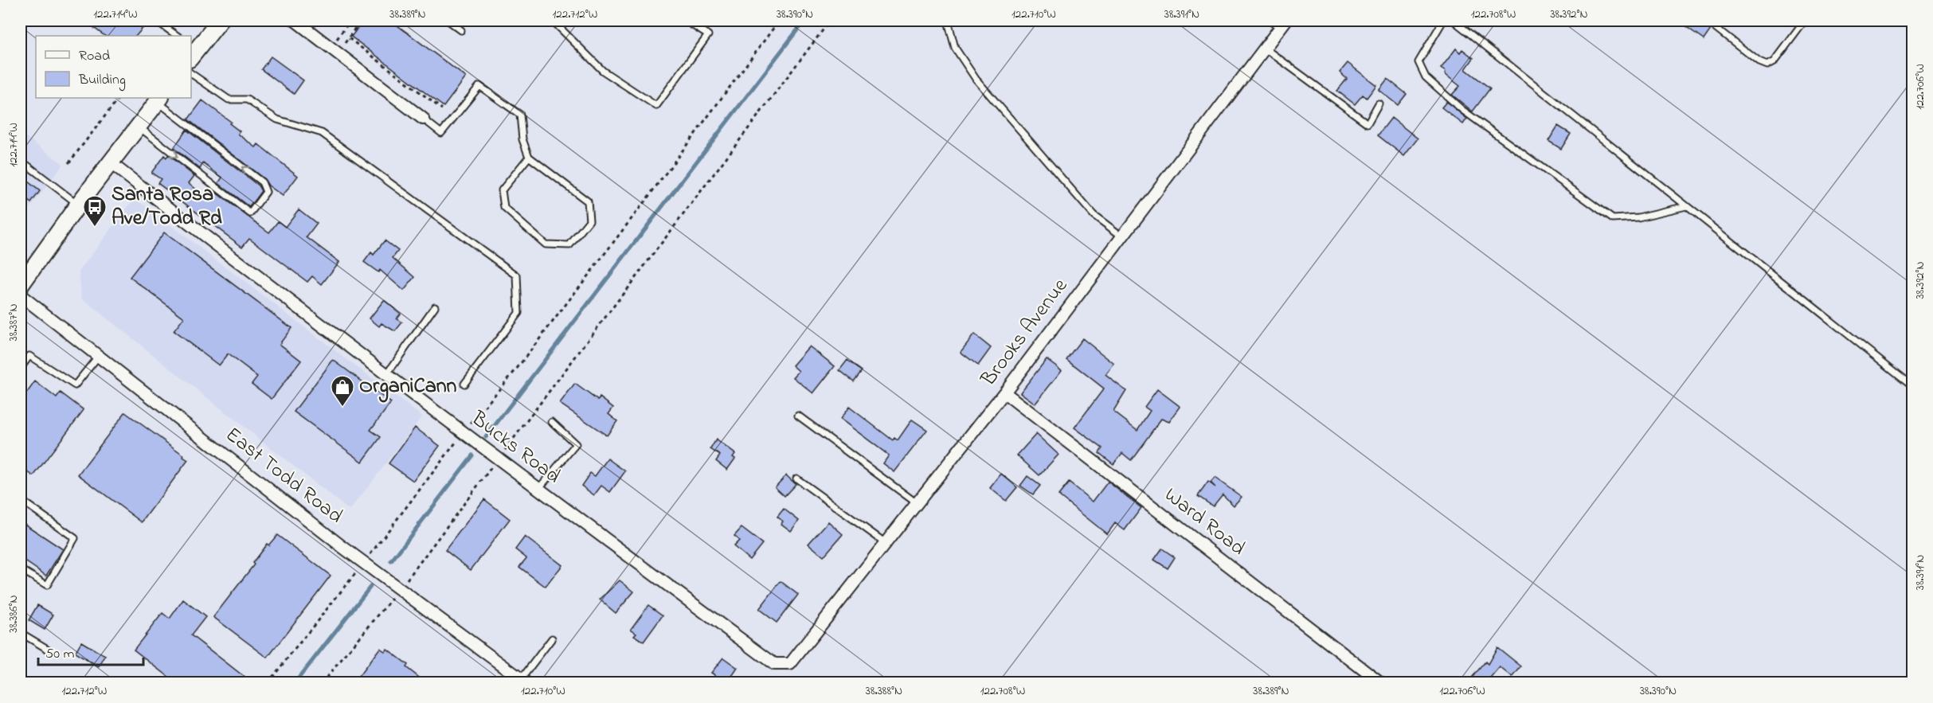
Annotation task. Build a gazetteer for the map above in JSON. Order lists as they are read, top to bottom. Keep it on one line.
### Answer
{"streets":{"street":["Brooks Avenue","Bucks Road","East Todd Road","Ward Road"]},"crossings":[["Brooks Avenue","Bucks Road"],["Brooks Avenue","Ward Road"]],"places":{"bus stop":["Santa Rosa Ave/Todd Rd"],"shop":["OrganiCann"]},"legend":["Road","Building"],"scale_bar":"50 m","coordinates":["122.714°W","38.389°N","122.712°W","38.390°N","122.710°W","38.391°N","122.708°W","38.392°N","122.706°W","38.387°N","38.386°N","38.388°N"]}
